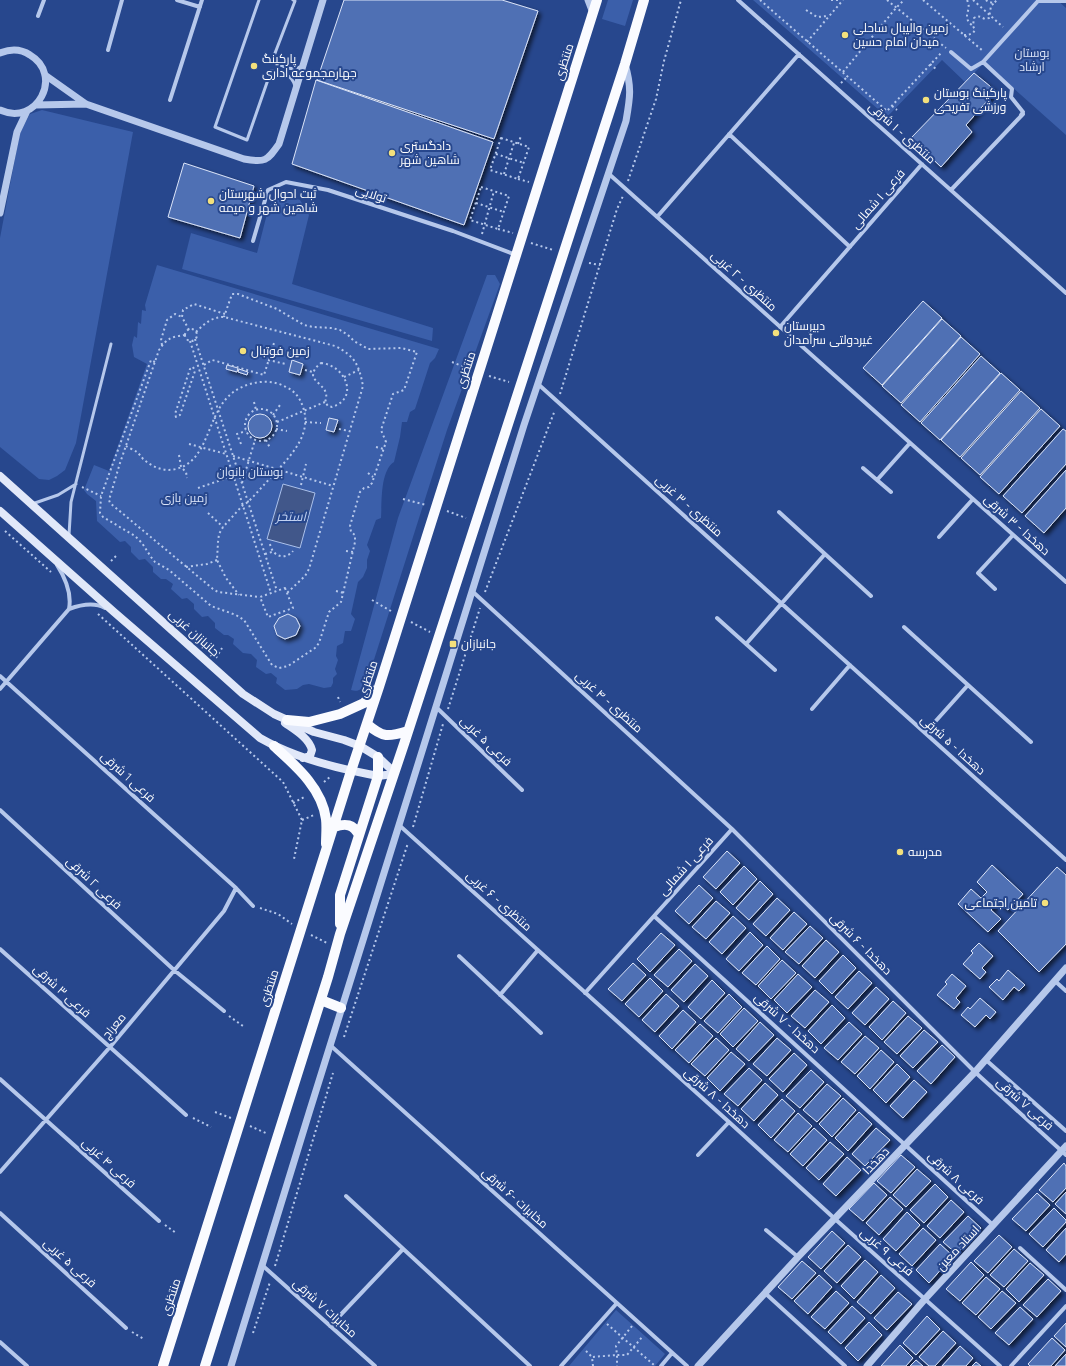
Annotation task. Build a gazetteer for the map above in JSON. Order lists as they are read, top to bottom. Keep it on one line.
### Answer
{"streets":{"main road":["منتظری","جانبازان غربی"],"street":["منتظری - ۱ شرقی","تولایی","فرعی ۱ شمالی","منتظری - ۲ غربی","منتظری - ۳ غربی","دهخدا - ۳ شرقی","منتظری - ۴ غربی","فرعی ۵ غربی","دهخدا - ۵ شرقی","فرعی 1 شرقی","فرعی ۲ شرقی","منتظری - ۶ غربی","دهخدا - ۶ شرقی","فرعی ۳ شرقی","دهخدا - ۷ شرقی","معراج","دهخدا - ۸ شرقی","فرعی ۷ شرقی","دهخدا","فرعی ۴ غربی","فرعی ۸ شرقی","مخابرات -۶ شرقی","استاد معین","فرعی ۹ غربی","مخابرات ۷ شرقی"]},"crossings":[["منتظری","تولایی"],["منتظری","جانبازان غربی"],["منتظری - ۱ شرقی","فرعی ۱ شمالی"],["فرعی ۱ شمالی","منتظری - ۲ غربی"],["فرعی ۱ شمالی","منتظری - ۴ غربی"],["فرعی ۱ شمالی","منتظری - ۶ غربی"],["فرعی ۱ شمالی","دهخدا - ۶ شرقی"],["فرعی ۱ شمالی","دهخدا - ۷ شرقی"],["فرعی ۱ شمالی","دهخدا - ۸ شرقی"],["منتظری - ۲ غربی","دهخدا - ۳ شرقی"],["منتظری - ۳ غربی","دهخدا - ۵ شرقی"],["منتظری - ۴ غربی","دهخدا - ۶ شرقی"],["فرعی 1 شرقی","معراج"],["فرعی ۲ شرقی","معراج"],["منتظری - ۶ غربی","دهخدا - ۸ شرقی"],["دهخدا - ۶ شرقی","فرعی ۷ شرقی"],["دهخدا - ۶ شرقی","دهخدا"],["فرعی ۳ شرقی","معراج"],["دهخدا - ۷ شرقی","دهخدا"],["دهخدا - ۷ شرقی","فرعی ۸ شرقی"],["معراج","فرعی ۴ غربی"],["دهخدا - ۸ شرقی","دهخدا"],["دهخدا - ۸ شرقی","فرعی ۹ غربی"],["فرعی ۷ شرقی","دهخدا"],["فرعی ۷ شرقی","استاد معین"],["دهخدا","فرعی ۸ شرقی"],["دهخدا","فرعی ۹ غربی"],["فرعی ۸ شرقی","استاد معین"],["استاد معین","فرعی ۹ غربی"]],"water":["استخر"],"parks":["بوستان ارشاد","بوستان بانوان","زمین بازی"],"places":{"other":["زمین والیبال ساحلی میدان امام حسین","پارکینگ جهارمجموعه اداری","پارکینگ بوستان ورزشی تفریحی","دادگستری شاهین شهر","ثبت احوال شهرستان شاهین شهر و میمه","دبیرستان غیردولتی سرآمدان","زمین فوتبال","مدرسه","تامین اجتماعی"],"transit":["جانبازان"]}}
